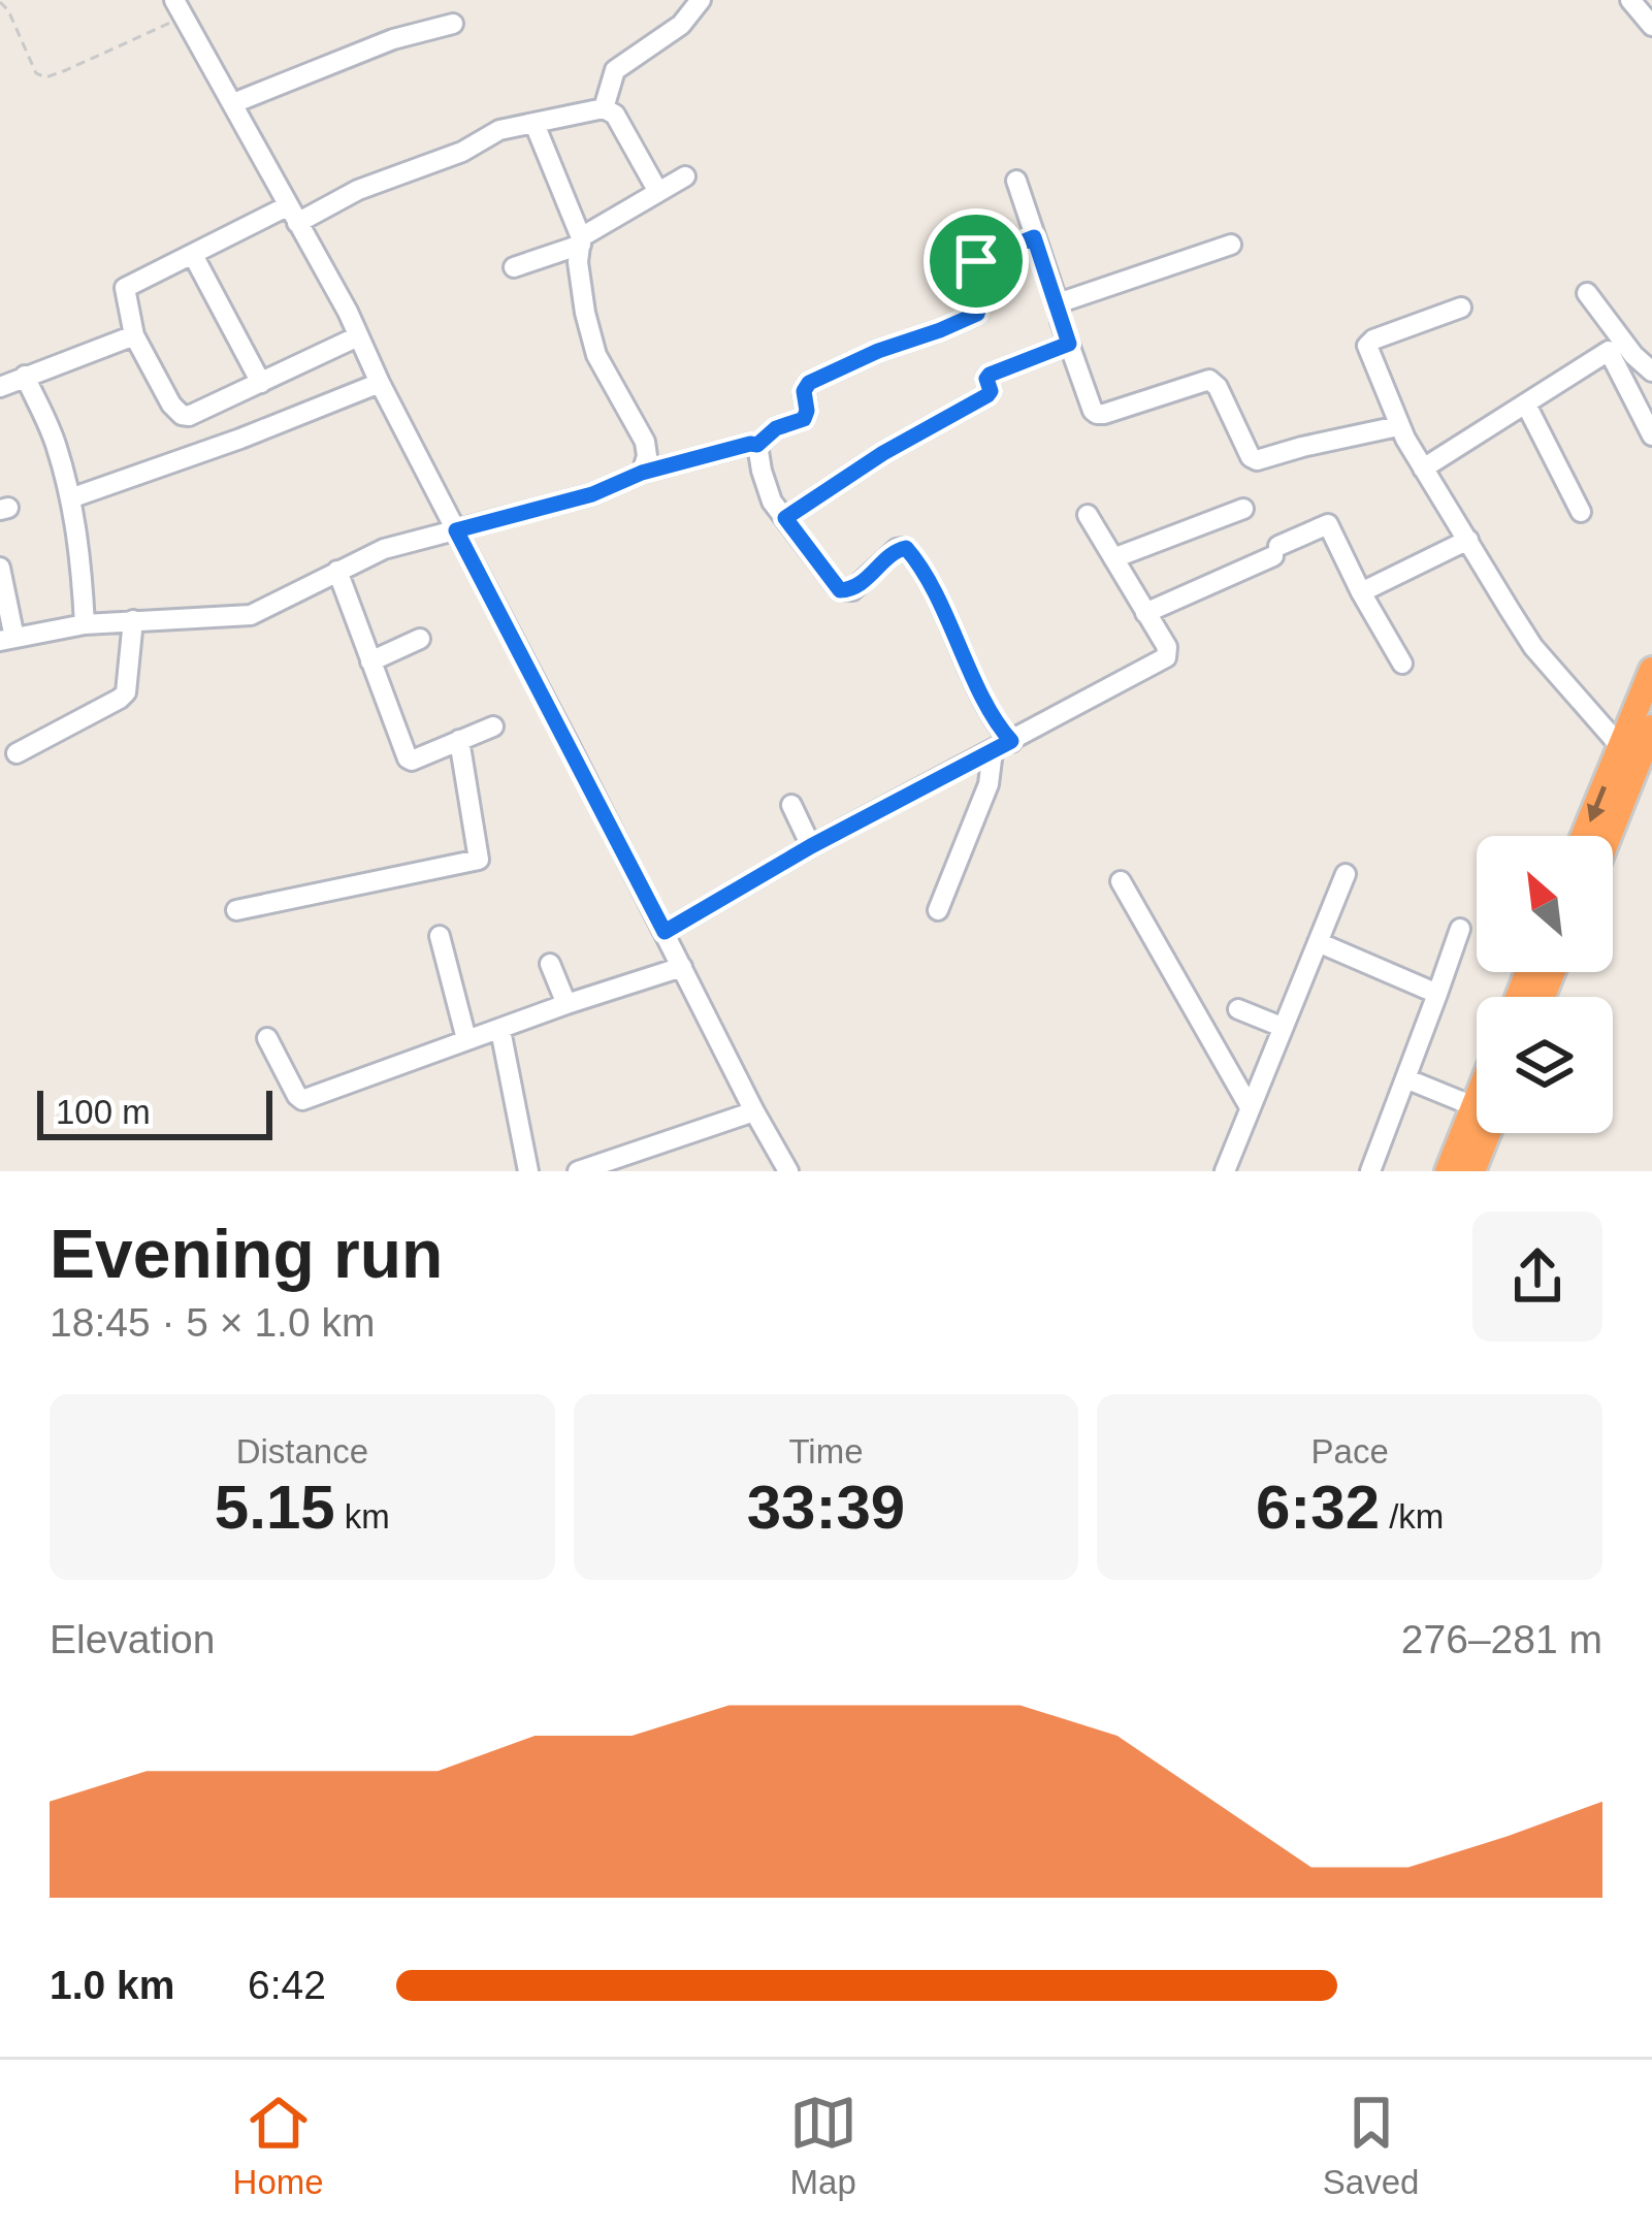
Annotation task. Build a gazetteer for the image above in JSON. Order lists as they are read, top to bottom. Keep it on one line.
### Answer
{"scale_bar":"100 m","north":"top left","page":{"scale":"100 m","heading":["Evening run","18:45 · 5 × 1.0 km"],"stats":[["Distance","5.15 km"],["Time","33:39"],["Pace","6:32 /km"]],"chart":["Elevation","276–281 m"],"list":[{"name":"1.0 km","note":"6:42"}],"tabs":["Home","Map","Saved"]}}
